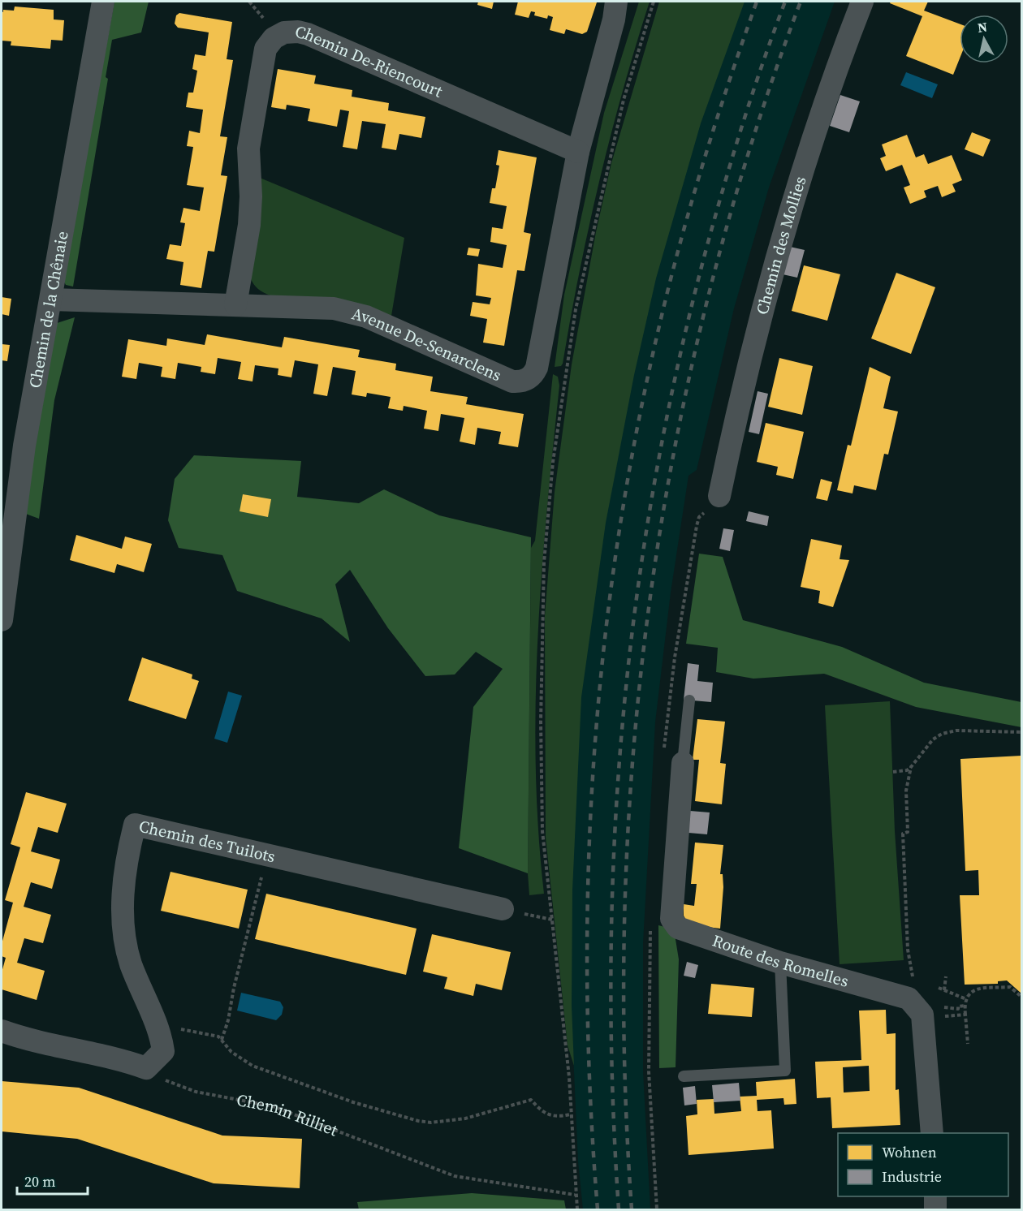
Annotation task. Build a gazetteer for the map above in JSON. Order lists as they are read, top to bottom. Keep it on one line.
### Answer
{"streets":{"street":["Chemin De-Riencourt","Chemin des Mollies","Chemin de la Chênaie","Avenue De-Senarclens","Chemin des Tuilots","Route des Romelles"],"path":["Chemin Rilliet"]},"crossings":[["Chemin De-Riencourt","Avenue De-Senarclens"],["Chemin de la Chênaie","Avenue De-Senarclens"]],"legend":["Wohnen","Industrie"],"scale_bar":"20 m","north":"top"}
